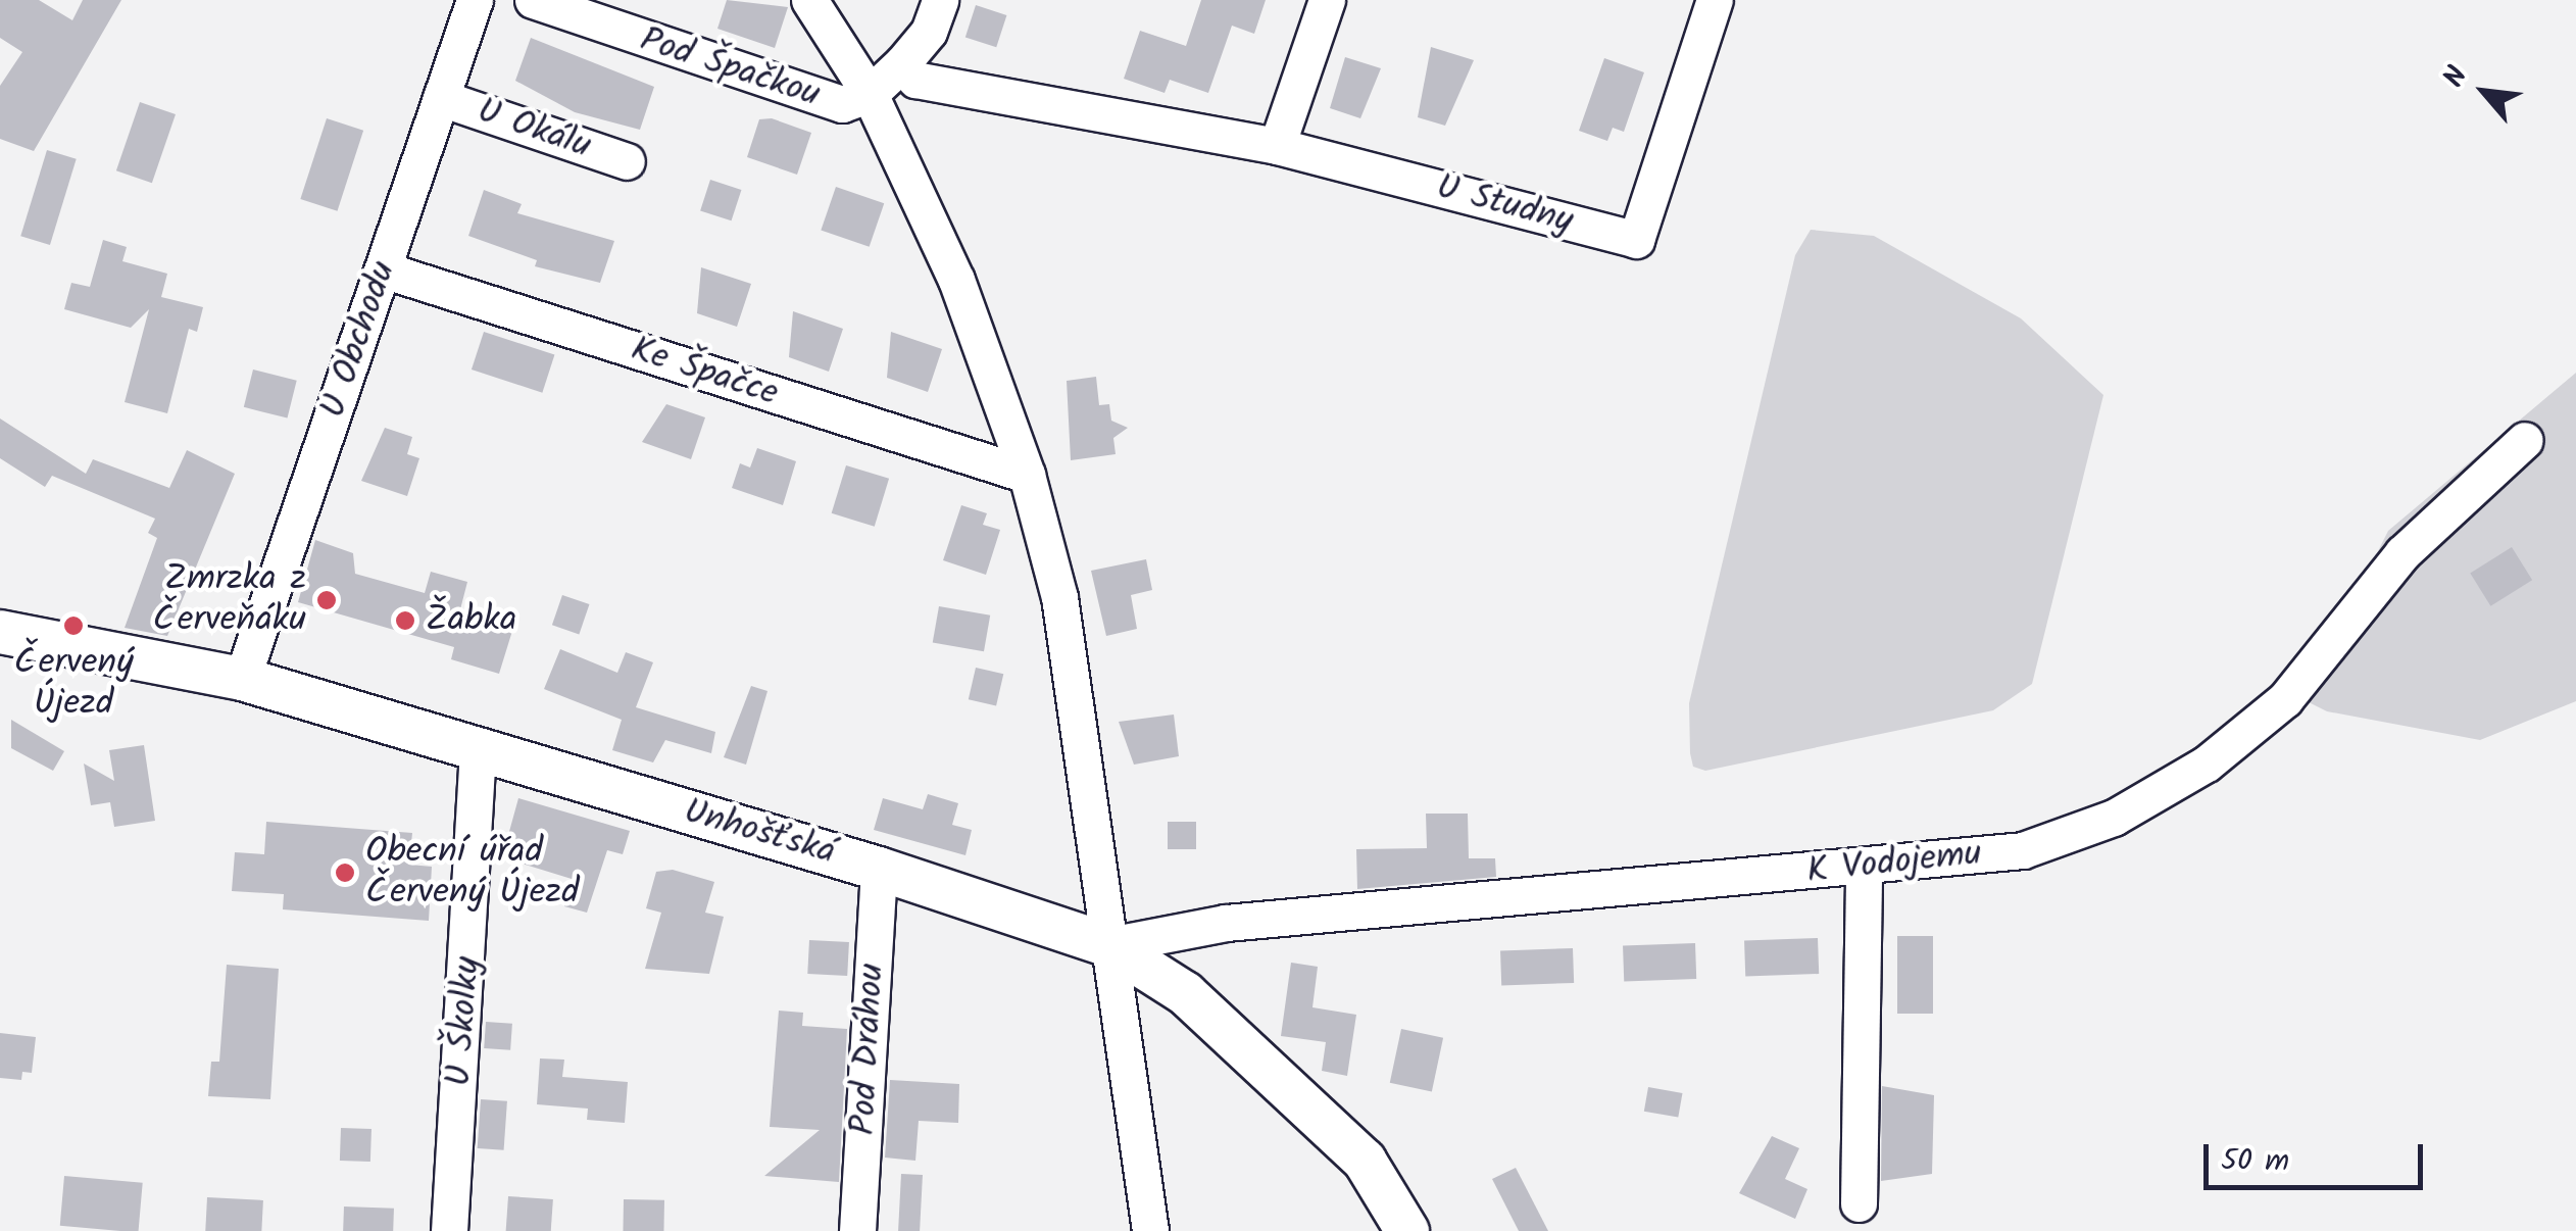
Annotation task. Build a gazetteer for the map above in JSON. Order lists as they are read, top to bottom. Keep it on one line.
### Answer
{"streets":{"main road":["Unhošťská"],"street":["Pod Špačkou","U Okálu","U Studny","U Obchodu","Ke Špačce","K Vodojemu","U Školky","Pod Dráhou"]},"crossings":[["U Okálu","U Obchodu"],["U Obchodu","Ke Špačce"],["U Obchodu","Unhošťská"],["Unhošťská","K Vodojemu"],["Unhošťská","U Školky"],["Unhošťská","Pod Dráhou"]],"places":["Zmrzka z Červeňáku","Žabka","Červený Újezd","Obecní úřad Červený Újezd"],"scale_bar":"50 m","north":"top left"}
